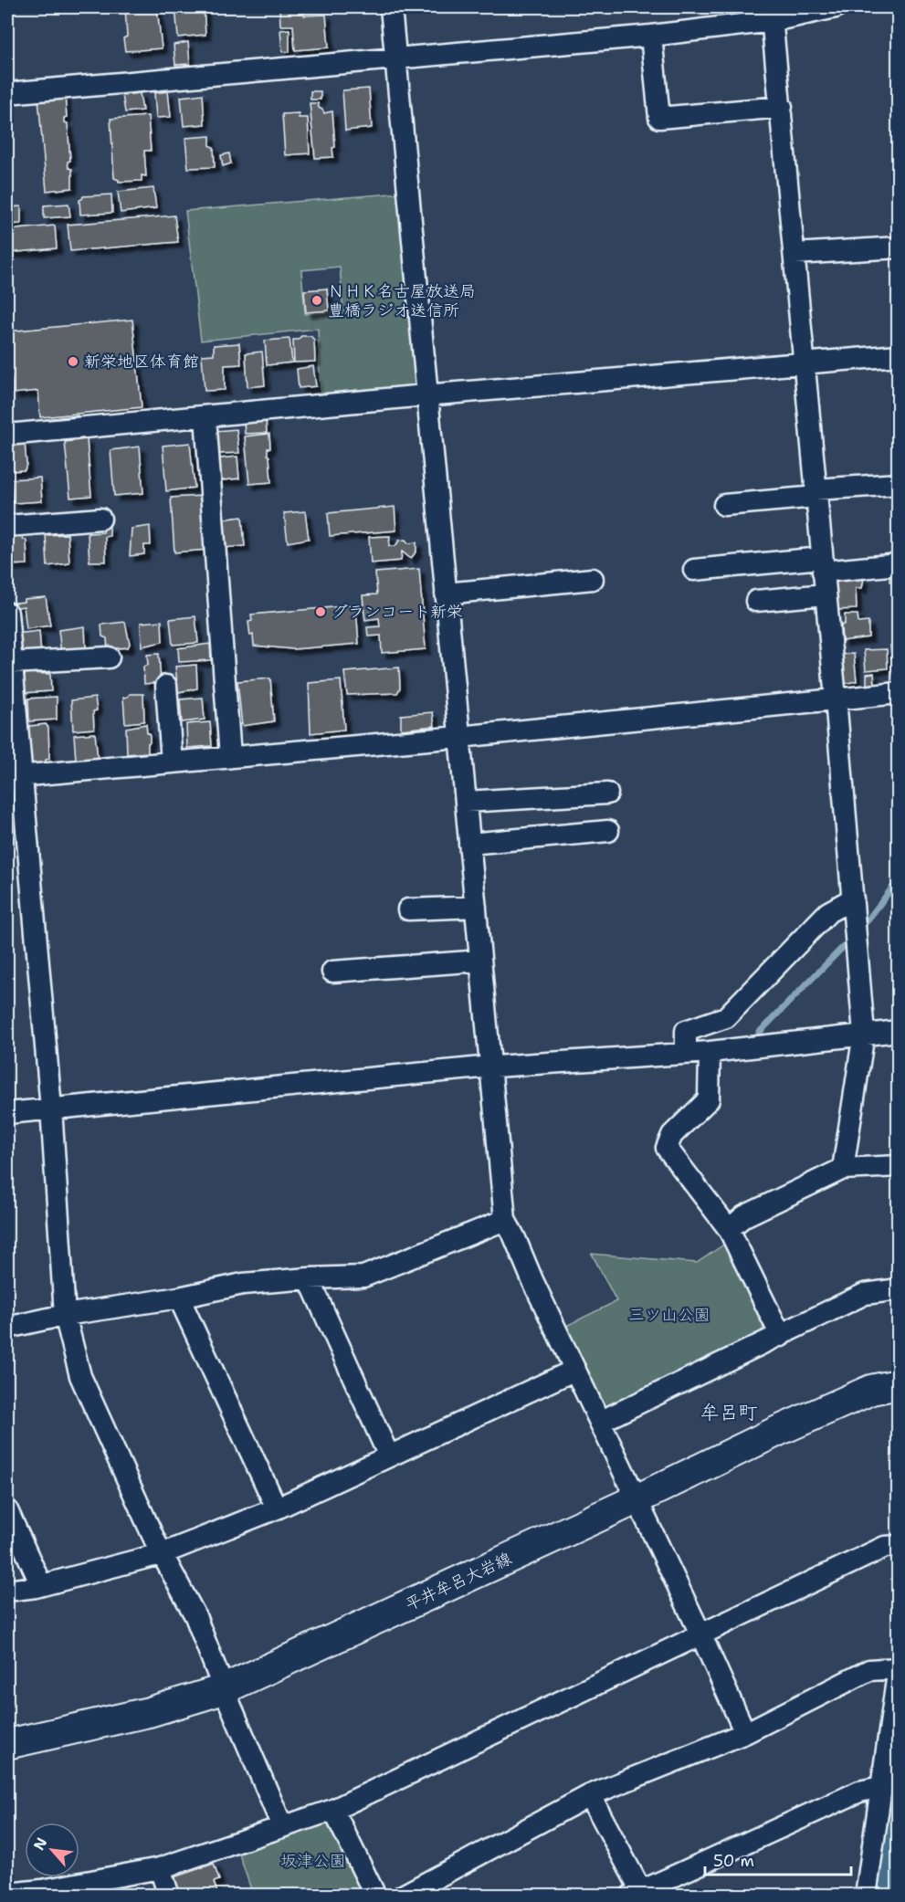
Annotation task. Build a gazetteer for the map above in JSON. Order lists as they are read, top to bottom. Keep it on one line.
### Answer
{"streets":{"main road":["平井牟呂大岩線"]},"districts":["牟呂町"],"parks":["三ツ山公園","坂津公園"],"places":["ＮＨＫ名古屋放送局 豊橋ラジオ送信所","新栄地区体育館","グランコート新栄"],"scale_bar":"50 m","north":"top left"}
